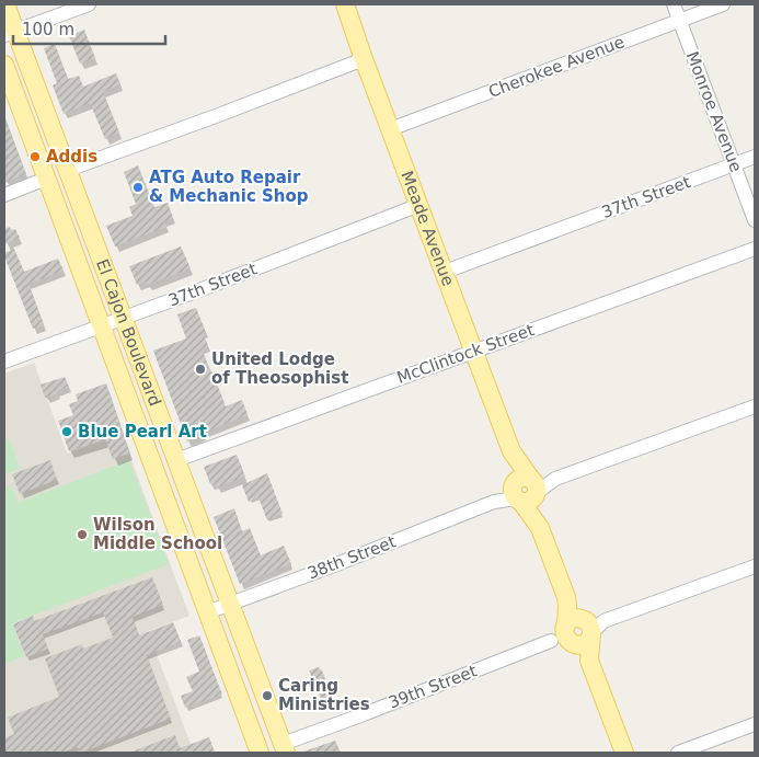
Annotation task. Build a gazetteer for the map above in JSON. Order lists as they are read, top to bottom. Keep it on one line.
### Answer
{"streets":{"main road":["Meade Avenue","El Cajon Boulevard"],"street":["Cherokee Avenue","Monroe Avenue","37th Street","McClintock Street","38th Street","39th Street"]},"crossings":[["Cherokee Avenue","Monroe Avenue"],["Cherokee Avenue","Meade Avenue"],["Monroe Avenue","37th Street"],["37th Street","Meade Avenue"],["37th Street","El Cajon Boulevard"],["Meade Avenue","McClintock Street"],["Meade Avenue","38th Street"],["Meade Avenue","39th Street"],["El Cajon Boulevard","McClintock Street"],["El Cajon Boulevard","38th Street"],["El Cajon Boulevard","39th Street"]],"places":["Addis","ATG Auto Repair & Mechanic Shop","United Lodge of Theosophist","Blue Pearl Art","Wilson Middle School","Caring Ministries"],"scale_bar":"100 m"}
